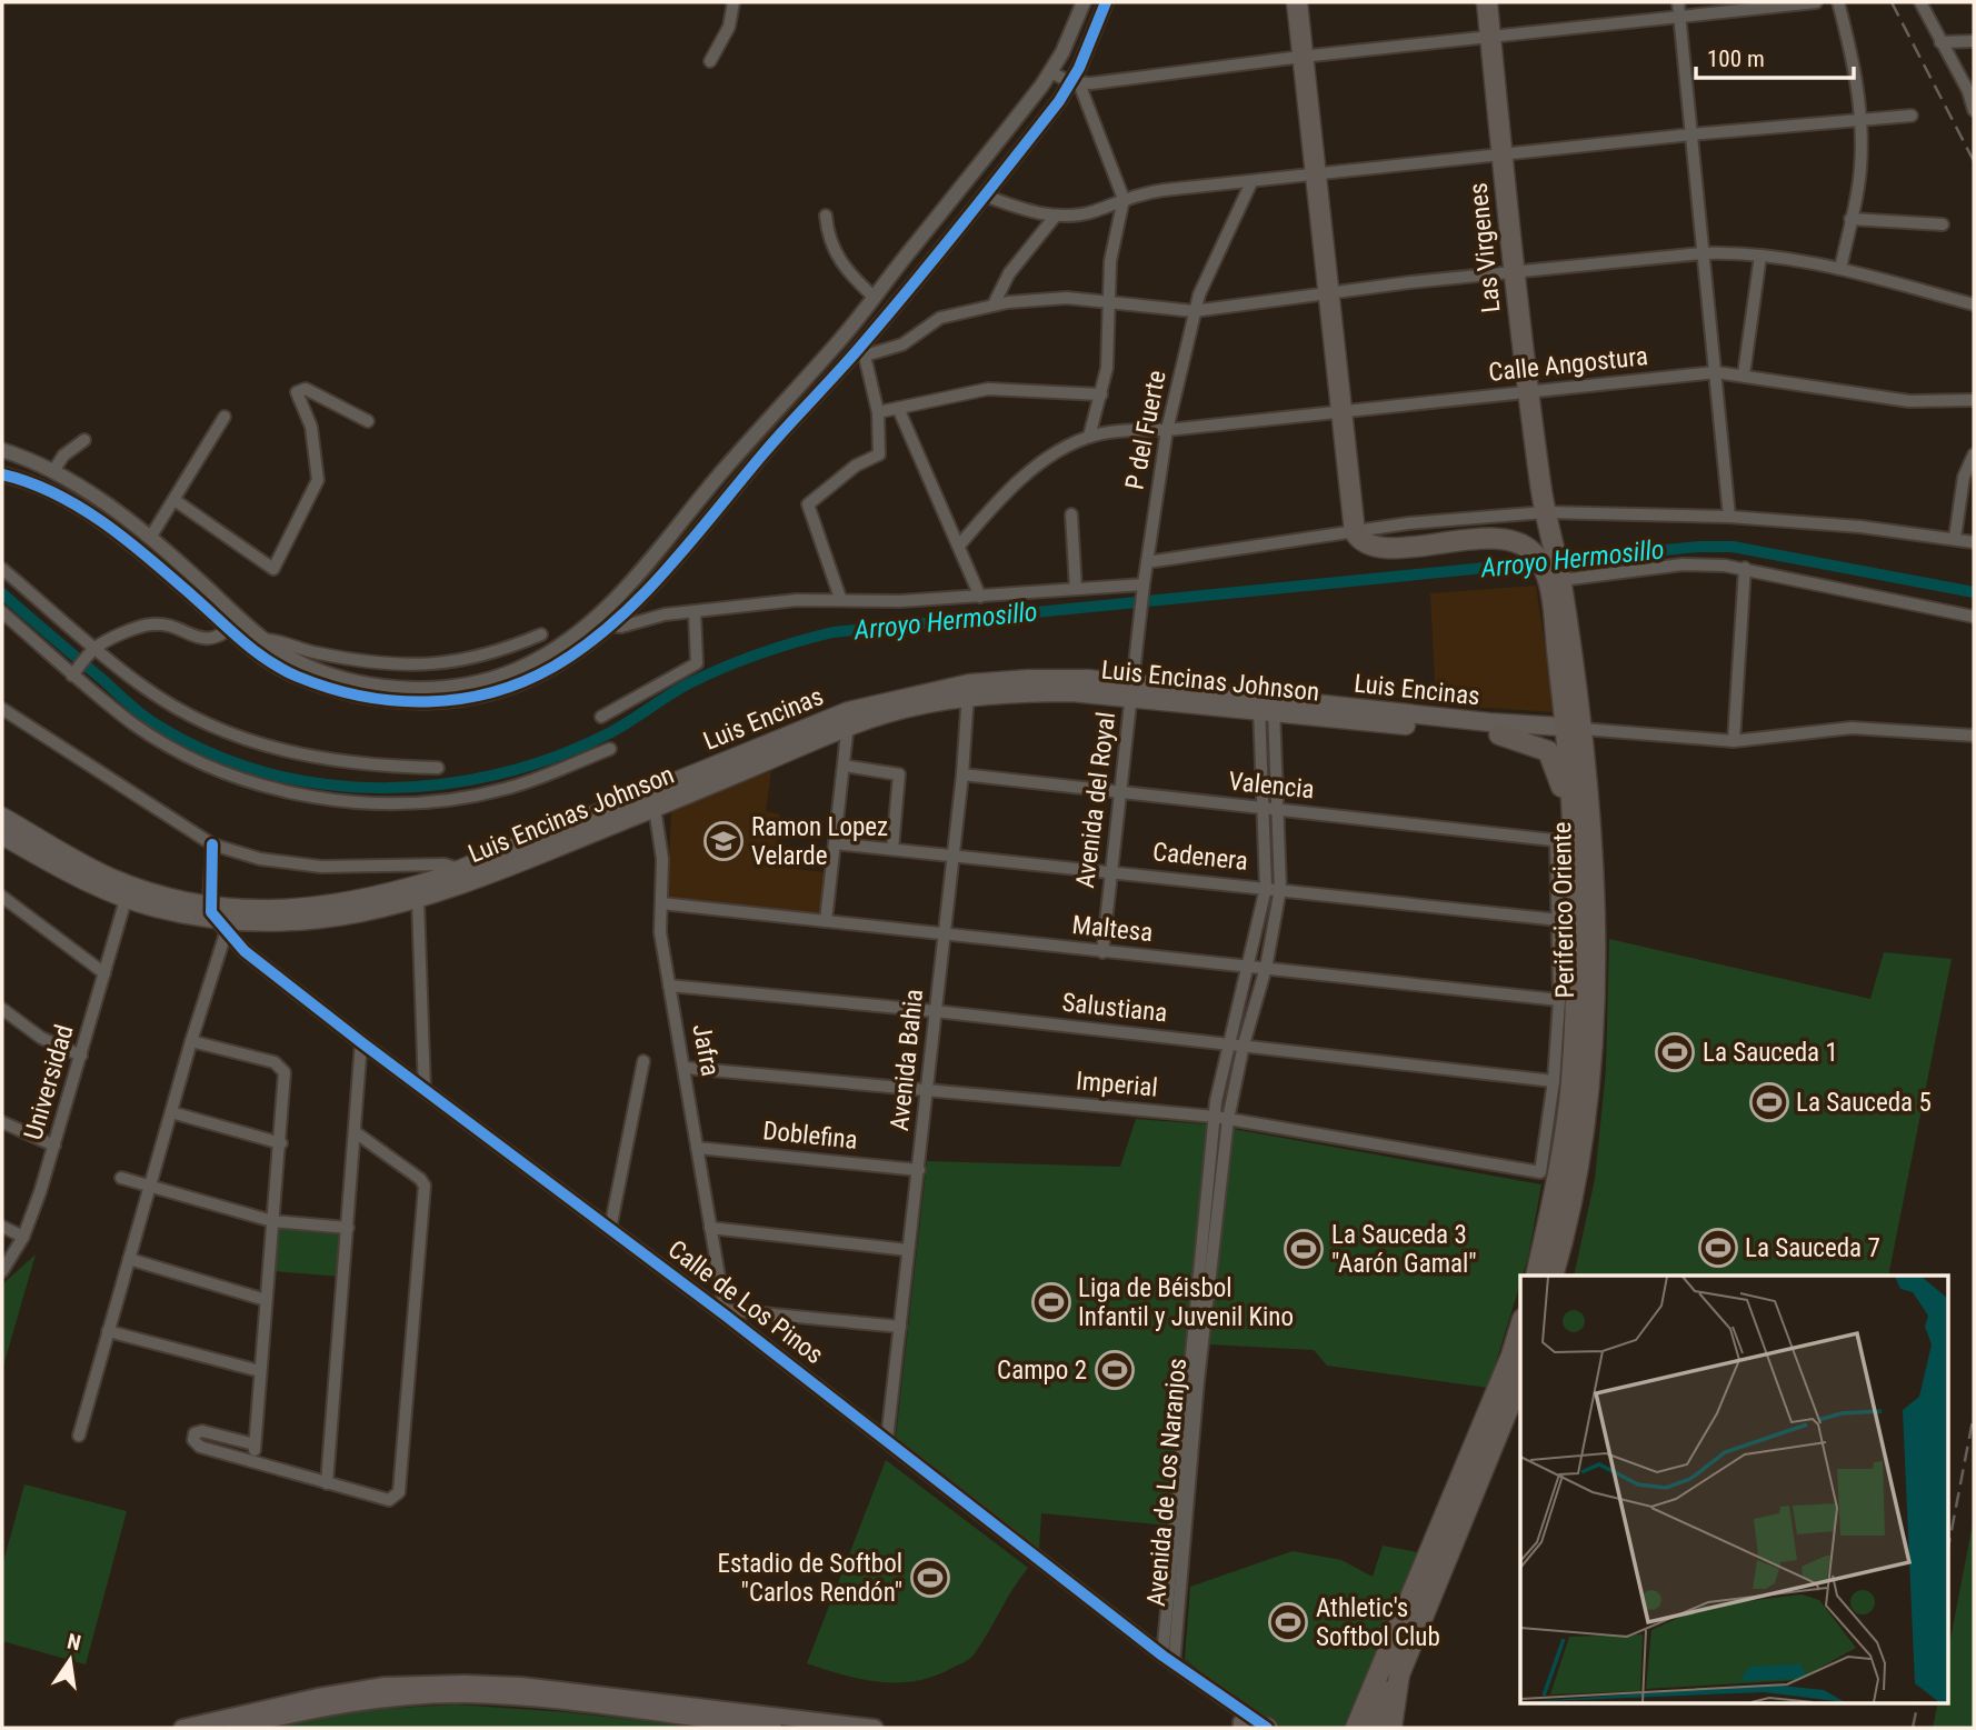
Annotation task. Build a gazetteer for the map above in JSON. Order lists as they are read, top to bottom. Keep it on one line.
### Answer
{"streets":{"highway":["Las Virgenes","Periferico Oriente"],"main road":["Luis Encinas Johnson","Luis Encinas"],"street":["Calle Angostura","P del Fuerte","Valencia","Avenida del Royal","Cadenera","Maltesa","Salustiana","Jafra","Avenida Bahia","Universidad","Imperial","Doblefina","Calle de Los Pinos","Avenida de Los Naranjos"]},"crossings":[["Las Virgenes","Calle Angostura"],["Las Virgenes","Periferico Oriente"],["Calle Angostura","P del Fuerte"],["P del Fuerte","Luis Encinas Johnson"],["P del Fuerte","Avenida del Royal"],["Luis Encinas Johnson","Luis Encinas"],["Luis Encinas Johnson","Avenida del Royal"],["Luis Encinas Johnson","Periferico Oriente"],["Luis Encinas Johnson","Jafra"],["Luis Encinas Johnson","Avenida Bahia"],["Luis Encinas Johnson","Universidad"],["Luis Encinas Johnson","Calle de Los Pinos"],["Luis Encinas","Periferico Oriente"],["Valencia","Avenida del Royal"],["Valencia","Periferico Oriente"],["Valencia","Avenida Bahia"],["Avenida del Royal","Cadenera"],["Avenida del Royal","Maltesa"],["Cadenera","Avenida Bahia"],["Maltesa","Jafra"],["Maltesa","Avenida Bahia"],["Salustiana","Jafra"],["Salustiana","Avenida Bahia"],["Salustiana","Imperial"],["Jafra","Imperial"],["Jafra","Doblefina"],["Jafra","Calle de Los Pinos"],["Avenida Bahia","Imperial"],["Avenida Bahia","Doblefina"],["Avenida Bahia","Calle de Los Pinos"],["Imperial","Avenida de Los Naranjos"],["Calle de Los Pinos","Avenida de Los Naranjos"]],"water":["Arroyo Hermosillo"],"places":{"school or university":["Ramon Lopez Velarde"],"sports":["La Sauceda 1","La Sauceda 5","La Sauceda 7","La Sauceda 3 \"Aarón Gamal\"","Liga de Béisbol Infantil y Juvenil Kino","Campo 2","Estadio de Softbol \"Carlos Rendón\"","Athletic's Softbol Club"]},"scale_bar":"100 m","north":"top"}
